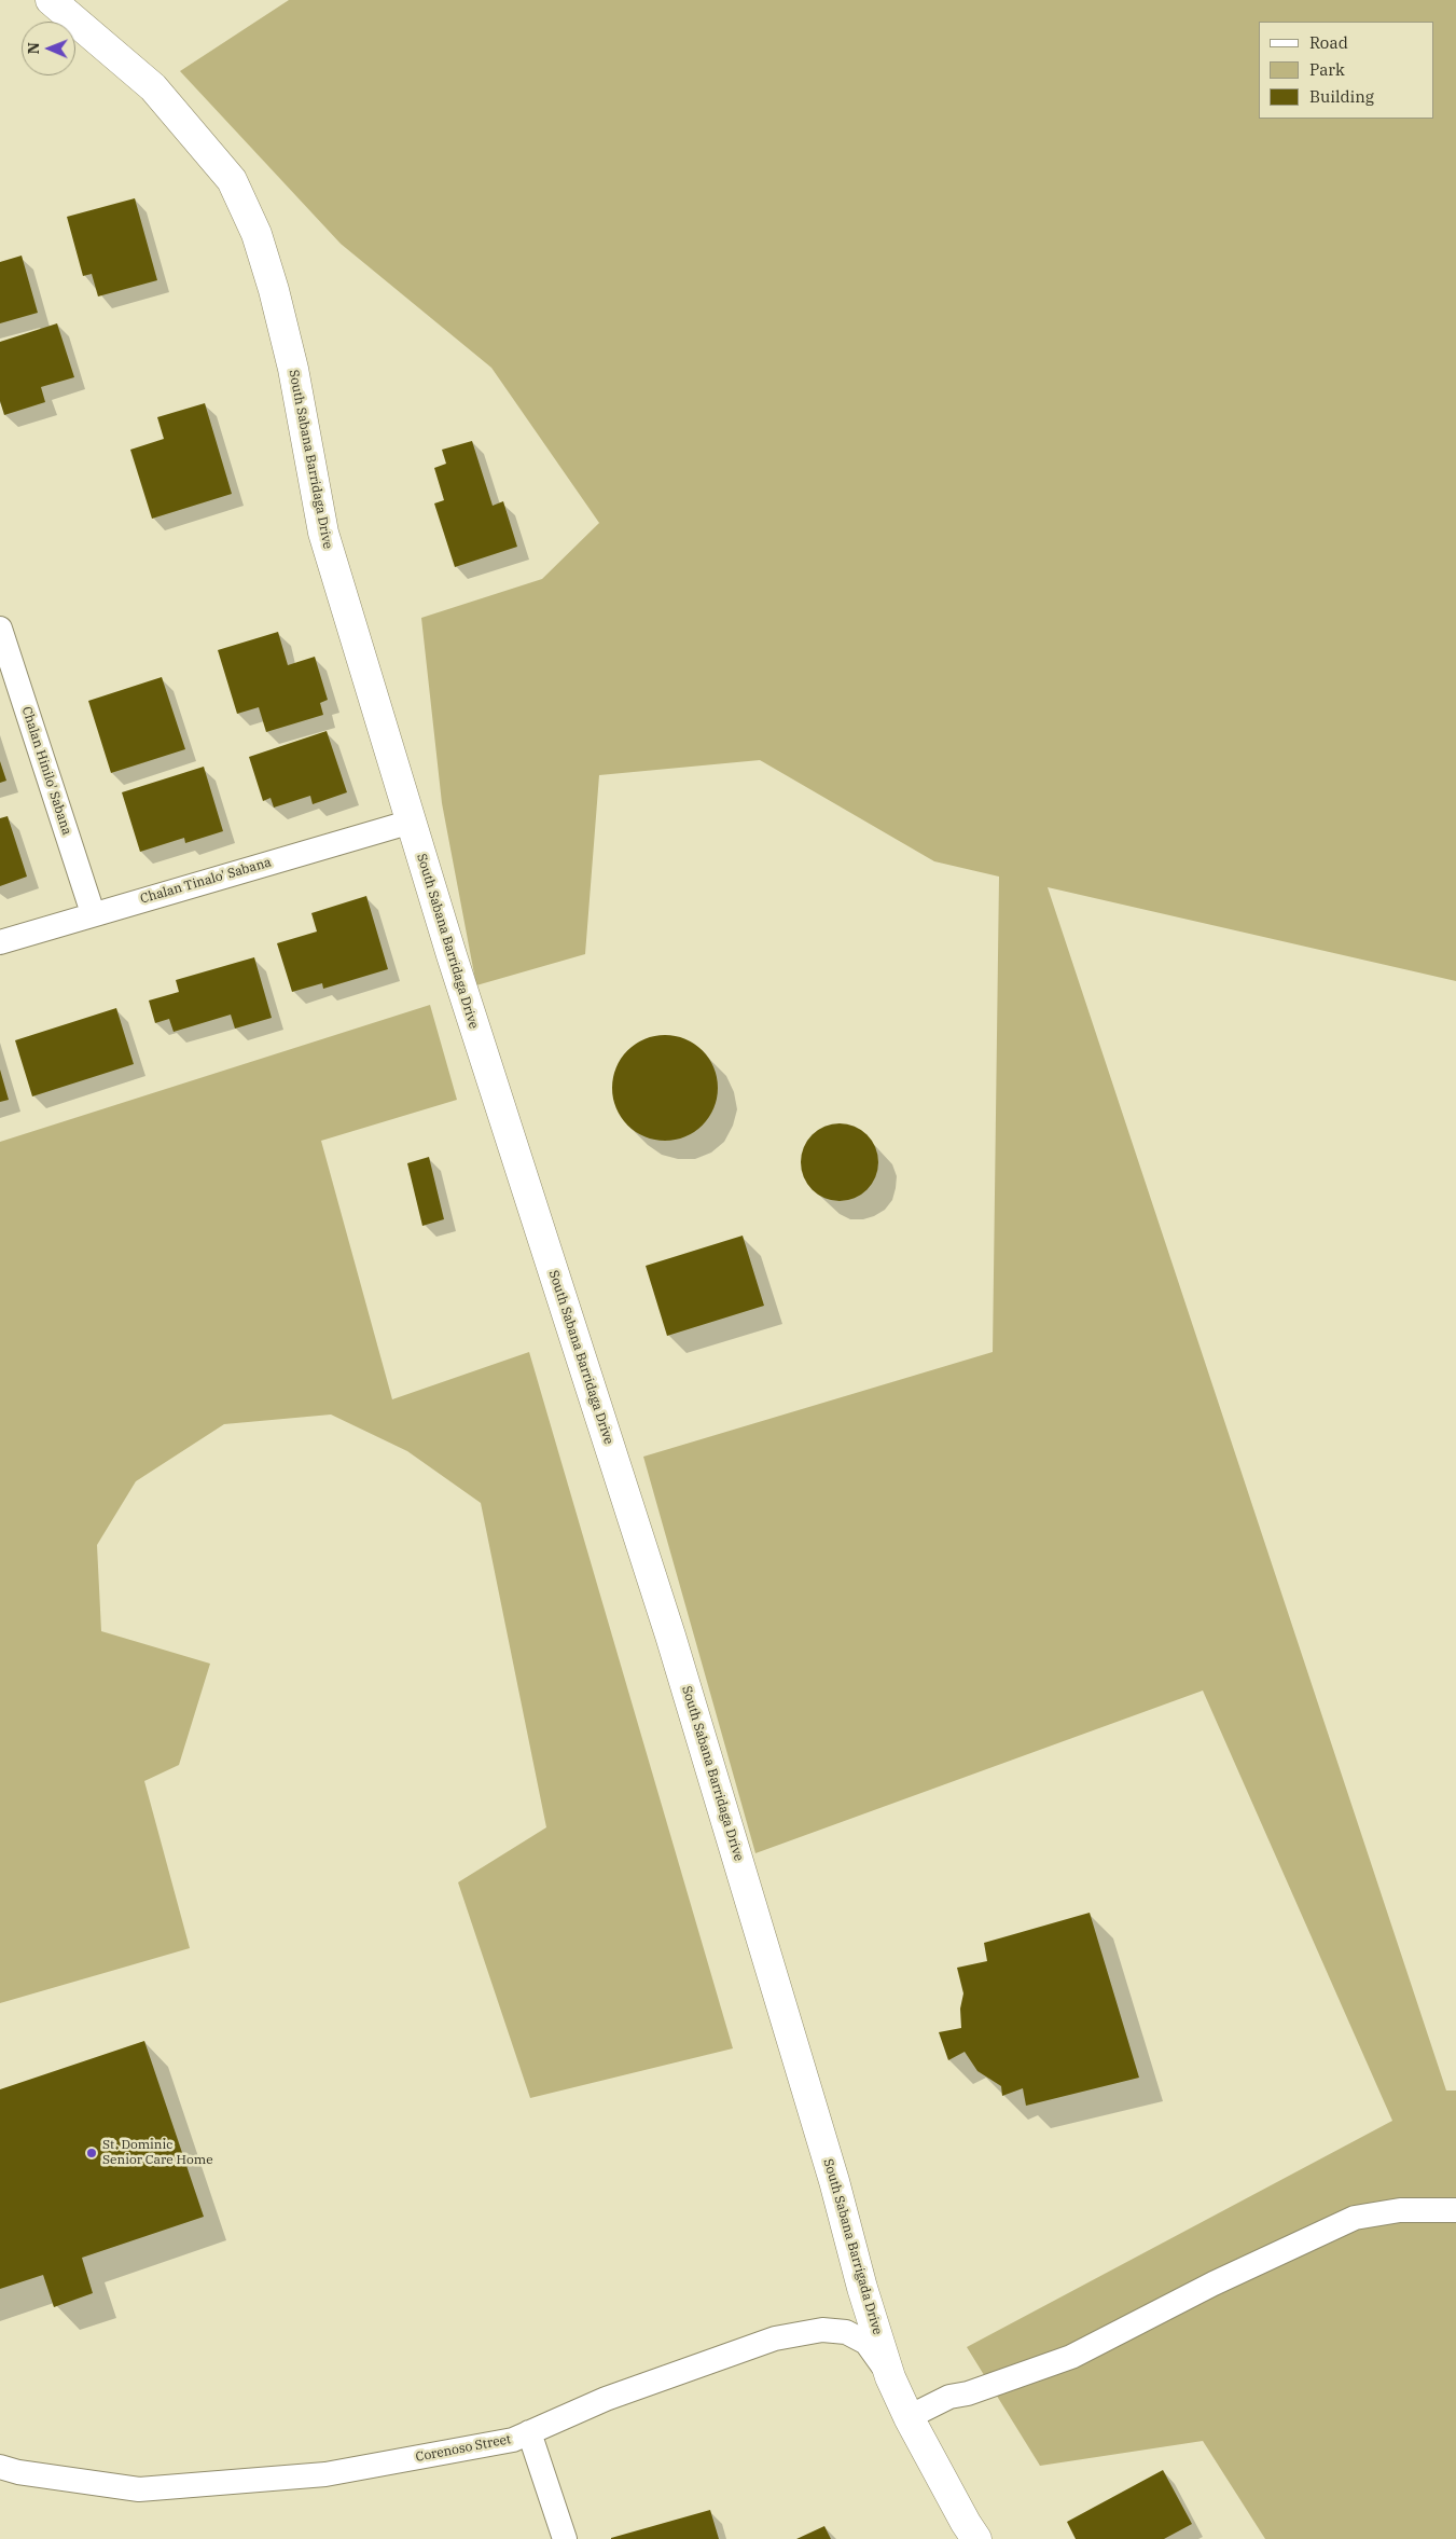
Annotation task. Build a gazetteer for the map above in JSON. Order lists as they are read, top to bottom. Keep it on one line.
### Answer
{"streets":{"main road":["South Sabana Barridaga Drive","South Sabana Barrigada Drive"],"street":["Chalan Hinilo' Sabana","Chalan Tinalo' Sabana","Corenoso Street"]},"crossings":[["South Sabana Barridaga Drive","Chalan Tinalo' Sabana"],["South Sabana Barridaga Drive","South Sabana Barrigada Drive"],["Chalan Hinilo' Sabana","Chalan Tinalo' Sabana"],["South Sabana Barrigada Drive","Corenoso Street"]],"places":["St. Dominic Senior Care Home"],"legend":["Road","Park","Building"],"north":"left"}
